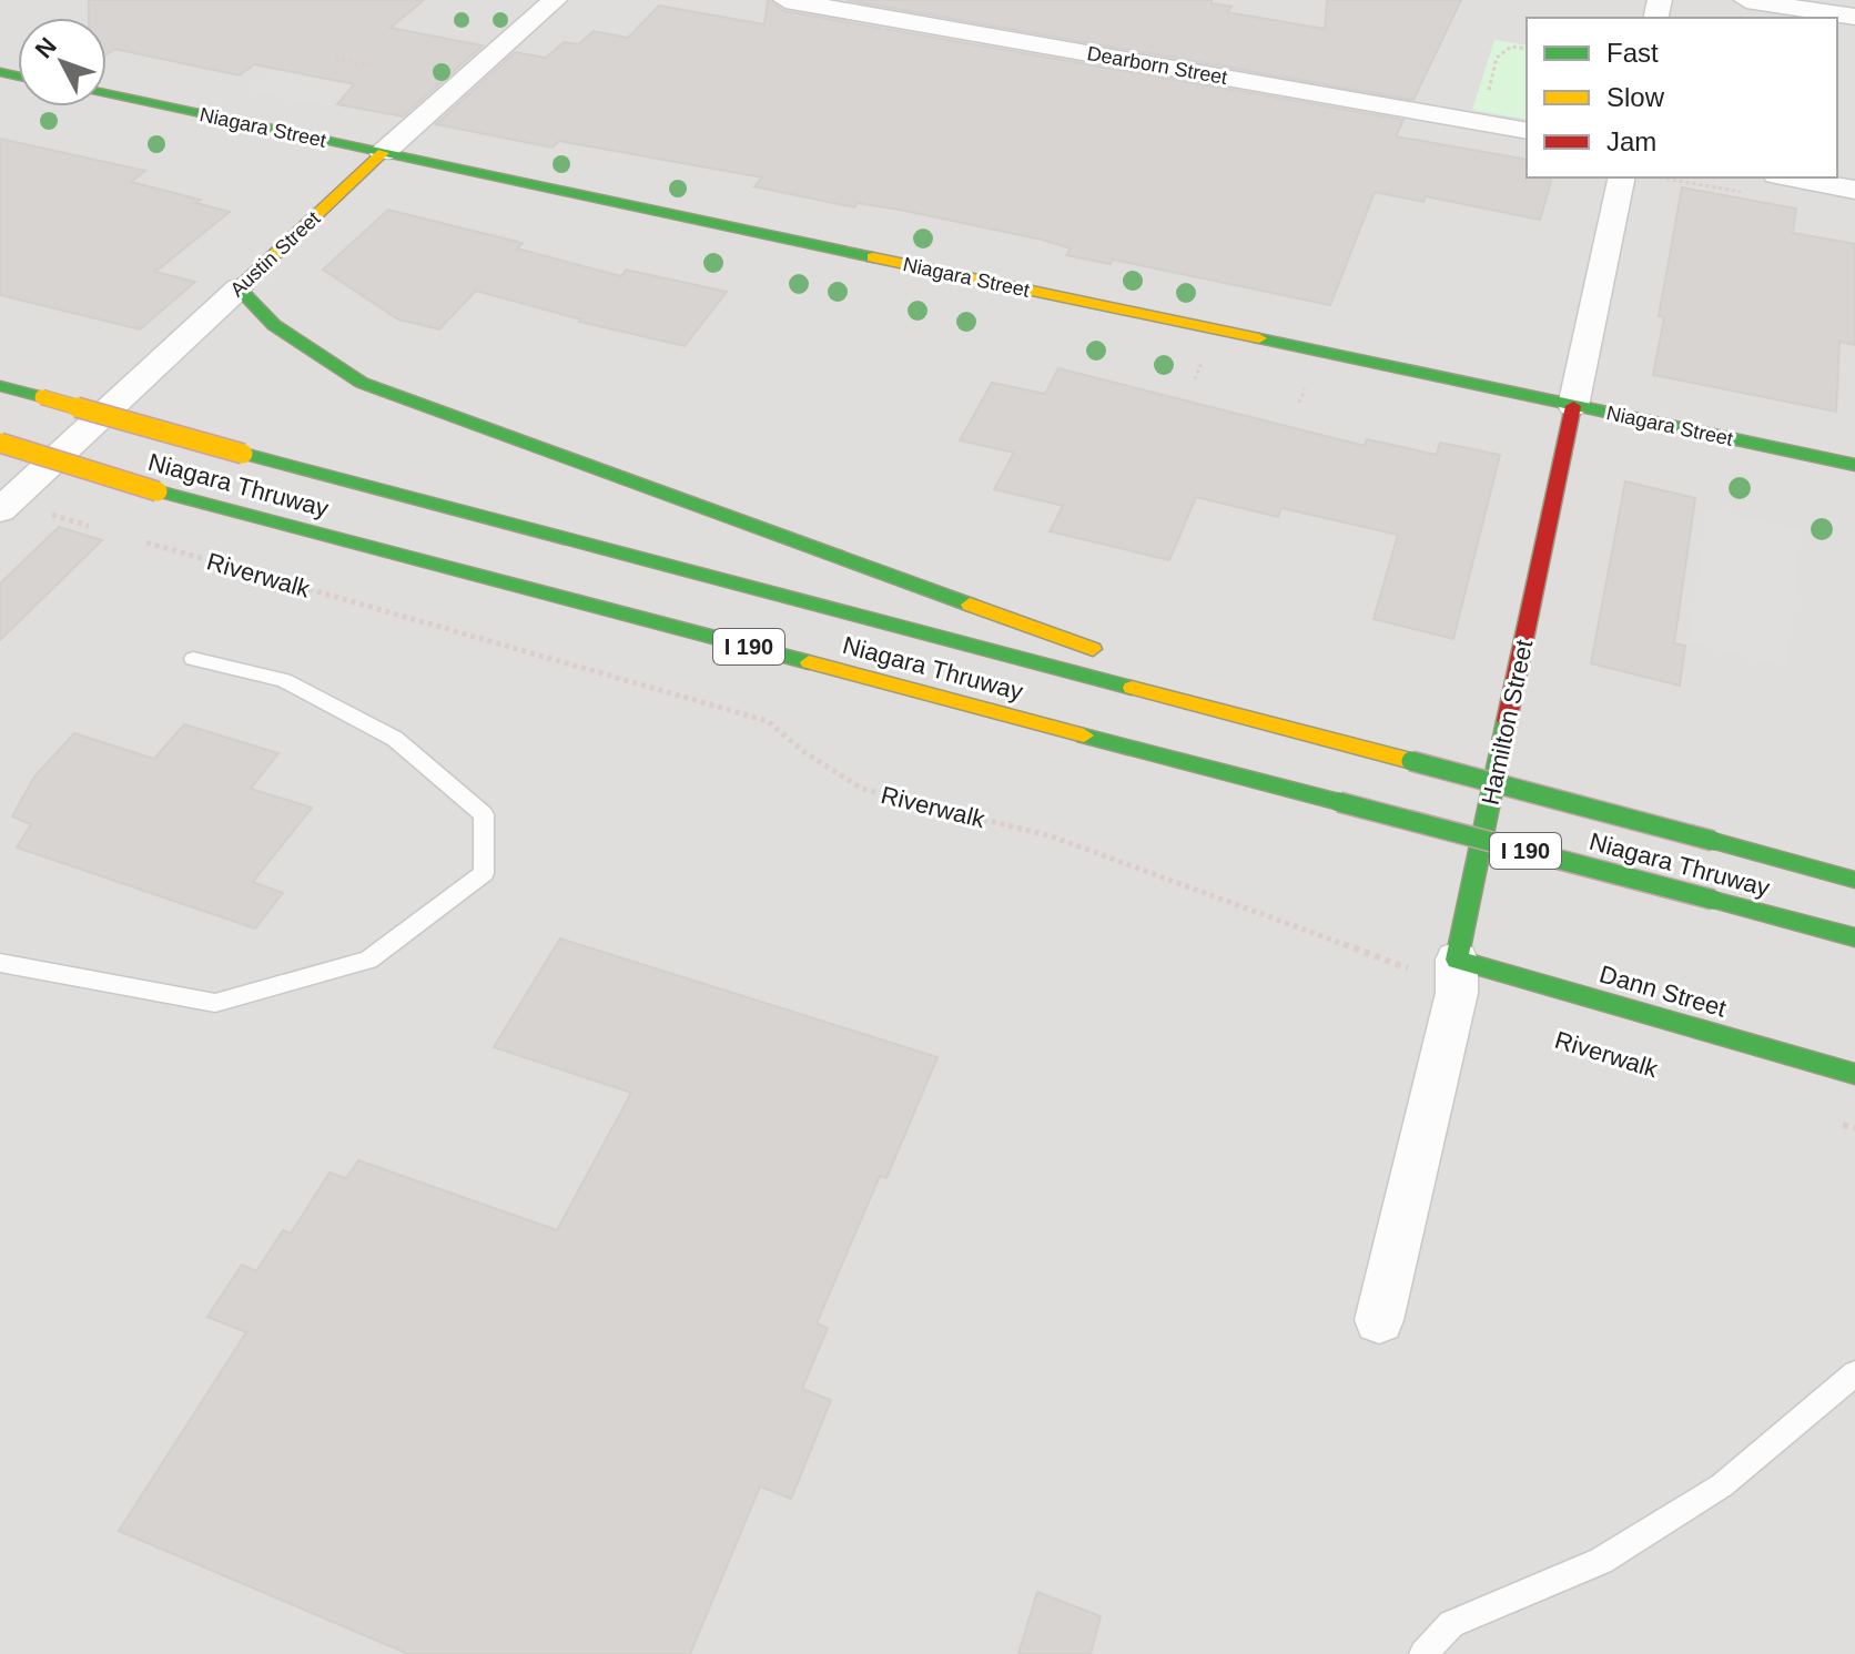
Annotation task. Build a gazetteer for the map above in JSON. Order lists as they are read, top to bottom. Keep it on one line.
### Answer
{"streets":{"main road":["Niagara Street","Austin Street","Niagara Thruway","I 190","Hamilton Street","Dann Street"],"street":["Dearborn Street"],"path":["Riverwalk"]},"crossings":[["Niagara Street","Austin Street"],["Niagara Street","Hamilton Street"],["Riverwalk","Hamilton Street"],["Riverwalk","Dann Street"],["Hamilton Street","Dann Street"]],"legend":["Fast","Slow","Jam"],"north":"top left"}
